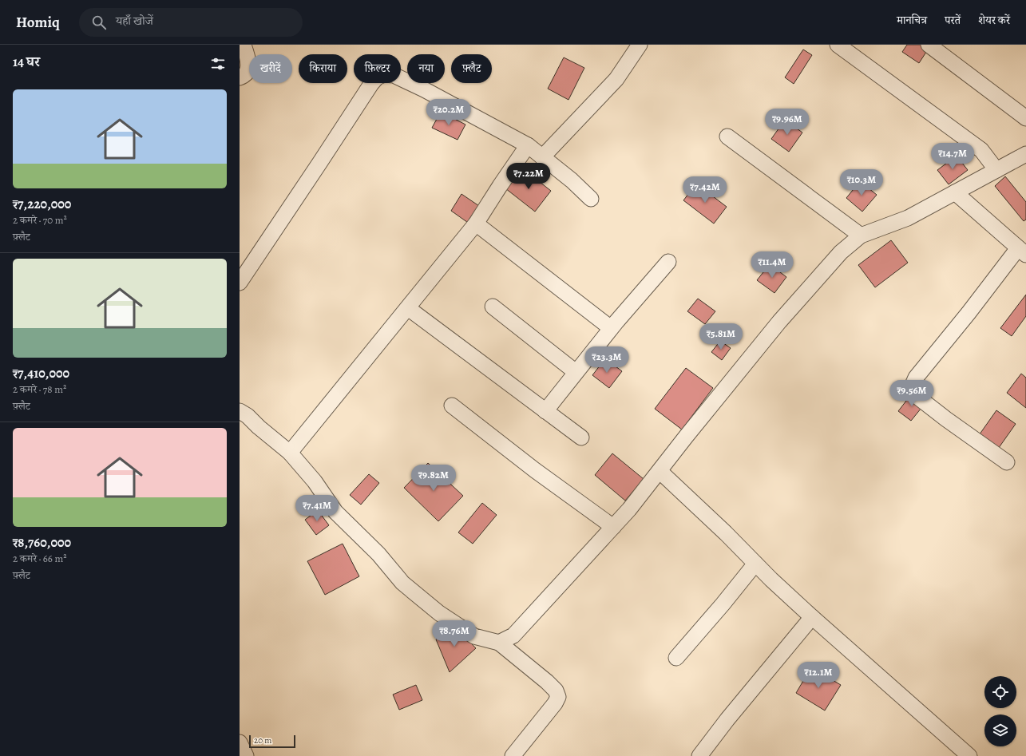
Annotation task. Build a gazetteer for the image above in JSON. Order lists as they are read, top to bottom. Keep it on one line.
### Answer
{"scale_bar":"20 m","page":{"header":"Homiq","search":"यहाँ खोजें","nav":["मानचित्र","परतें","शेयर करें"],"heading":"14 घर","chip":["खरीदें","किराया","फ़िल्टर","नया","फ़्लैट"],"list":[{"name":"₹7,220,000","note":"2 कमरे · 70 m² · फ़्लैट"},{"name":"₹7,410,000","note":"2 कमरे · 78 m² · फ़्लैट"},{"name":"₹8,760,000","note":"2 कमरे · 66 m² · फ़्लैट"}],"price":["₹20.2M","₹9.96M","₹14.7M","₹7.22M","₹10.3M","₹7.42M","₹11.4M","₹5.81M","₹23.3M","₹9.56M","₹9.82M","₹7.41M","₹8.76M","₹12.1M"],"scale":"20 m"}}
